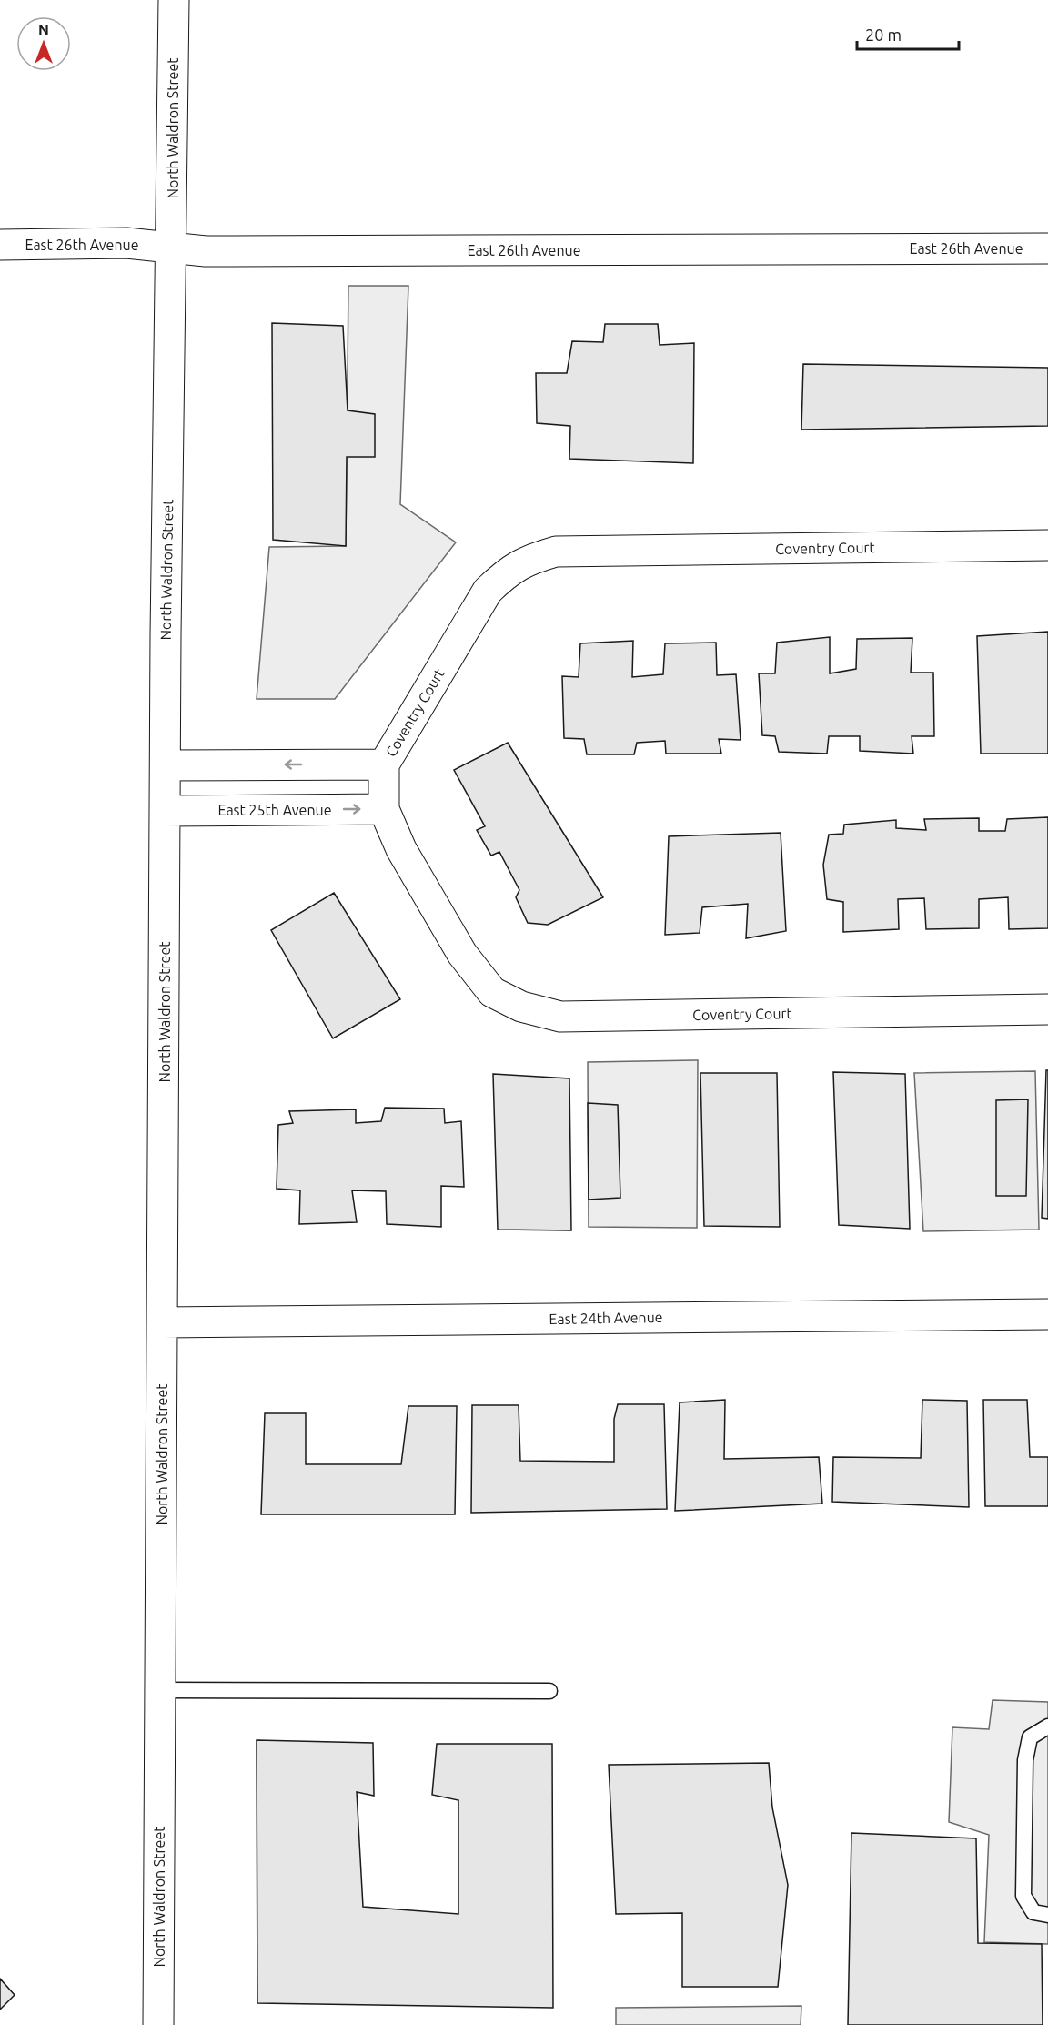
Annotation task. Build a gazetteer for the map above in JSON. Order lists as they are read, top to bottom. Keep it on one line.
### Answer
{"streets":{"street":["North Waldron Street","East 26th Avenue","Coventry Court","East 25th Avenue","East 24th Avenue"]},"crossings":[["North Waldron Street","East 26th Avenue"],["North Waldron Street","East 25th Avenue"],["North Waldron Street","East 24th Avenue"],["Coventry Court","East 25th Avenue"]],"scale_bar":"20 m","north":"top"}
